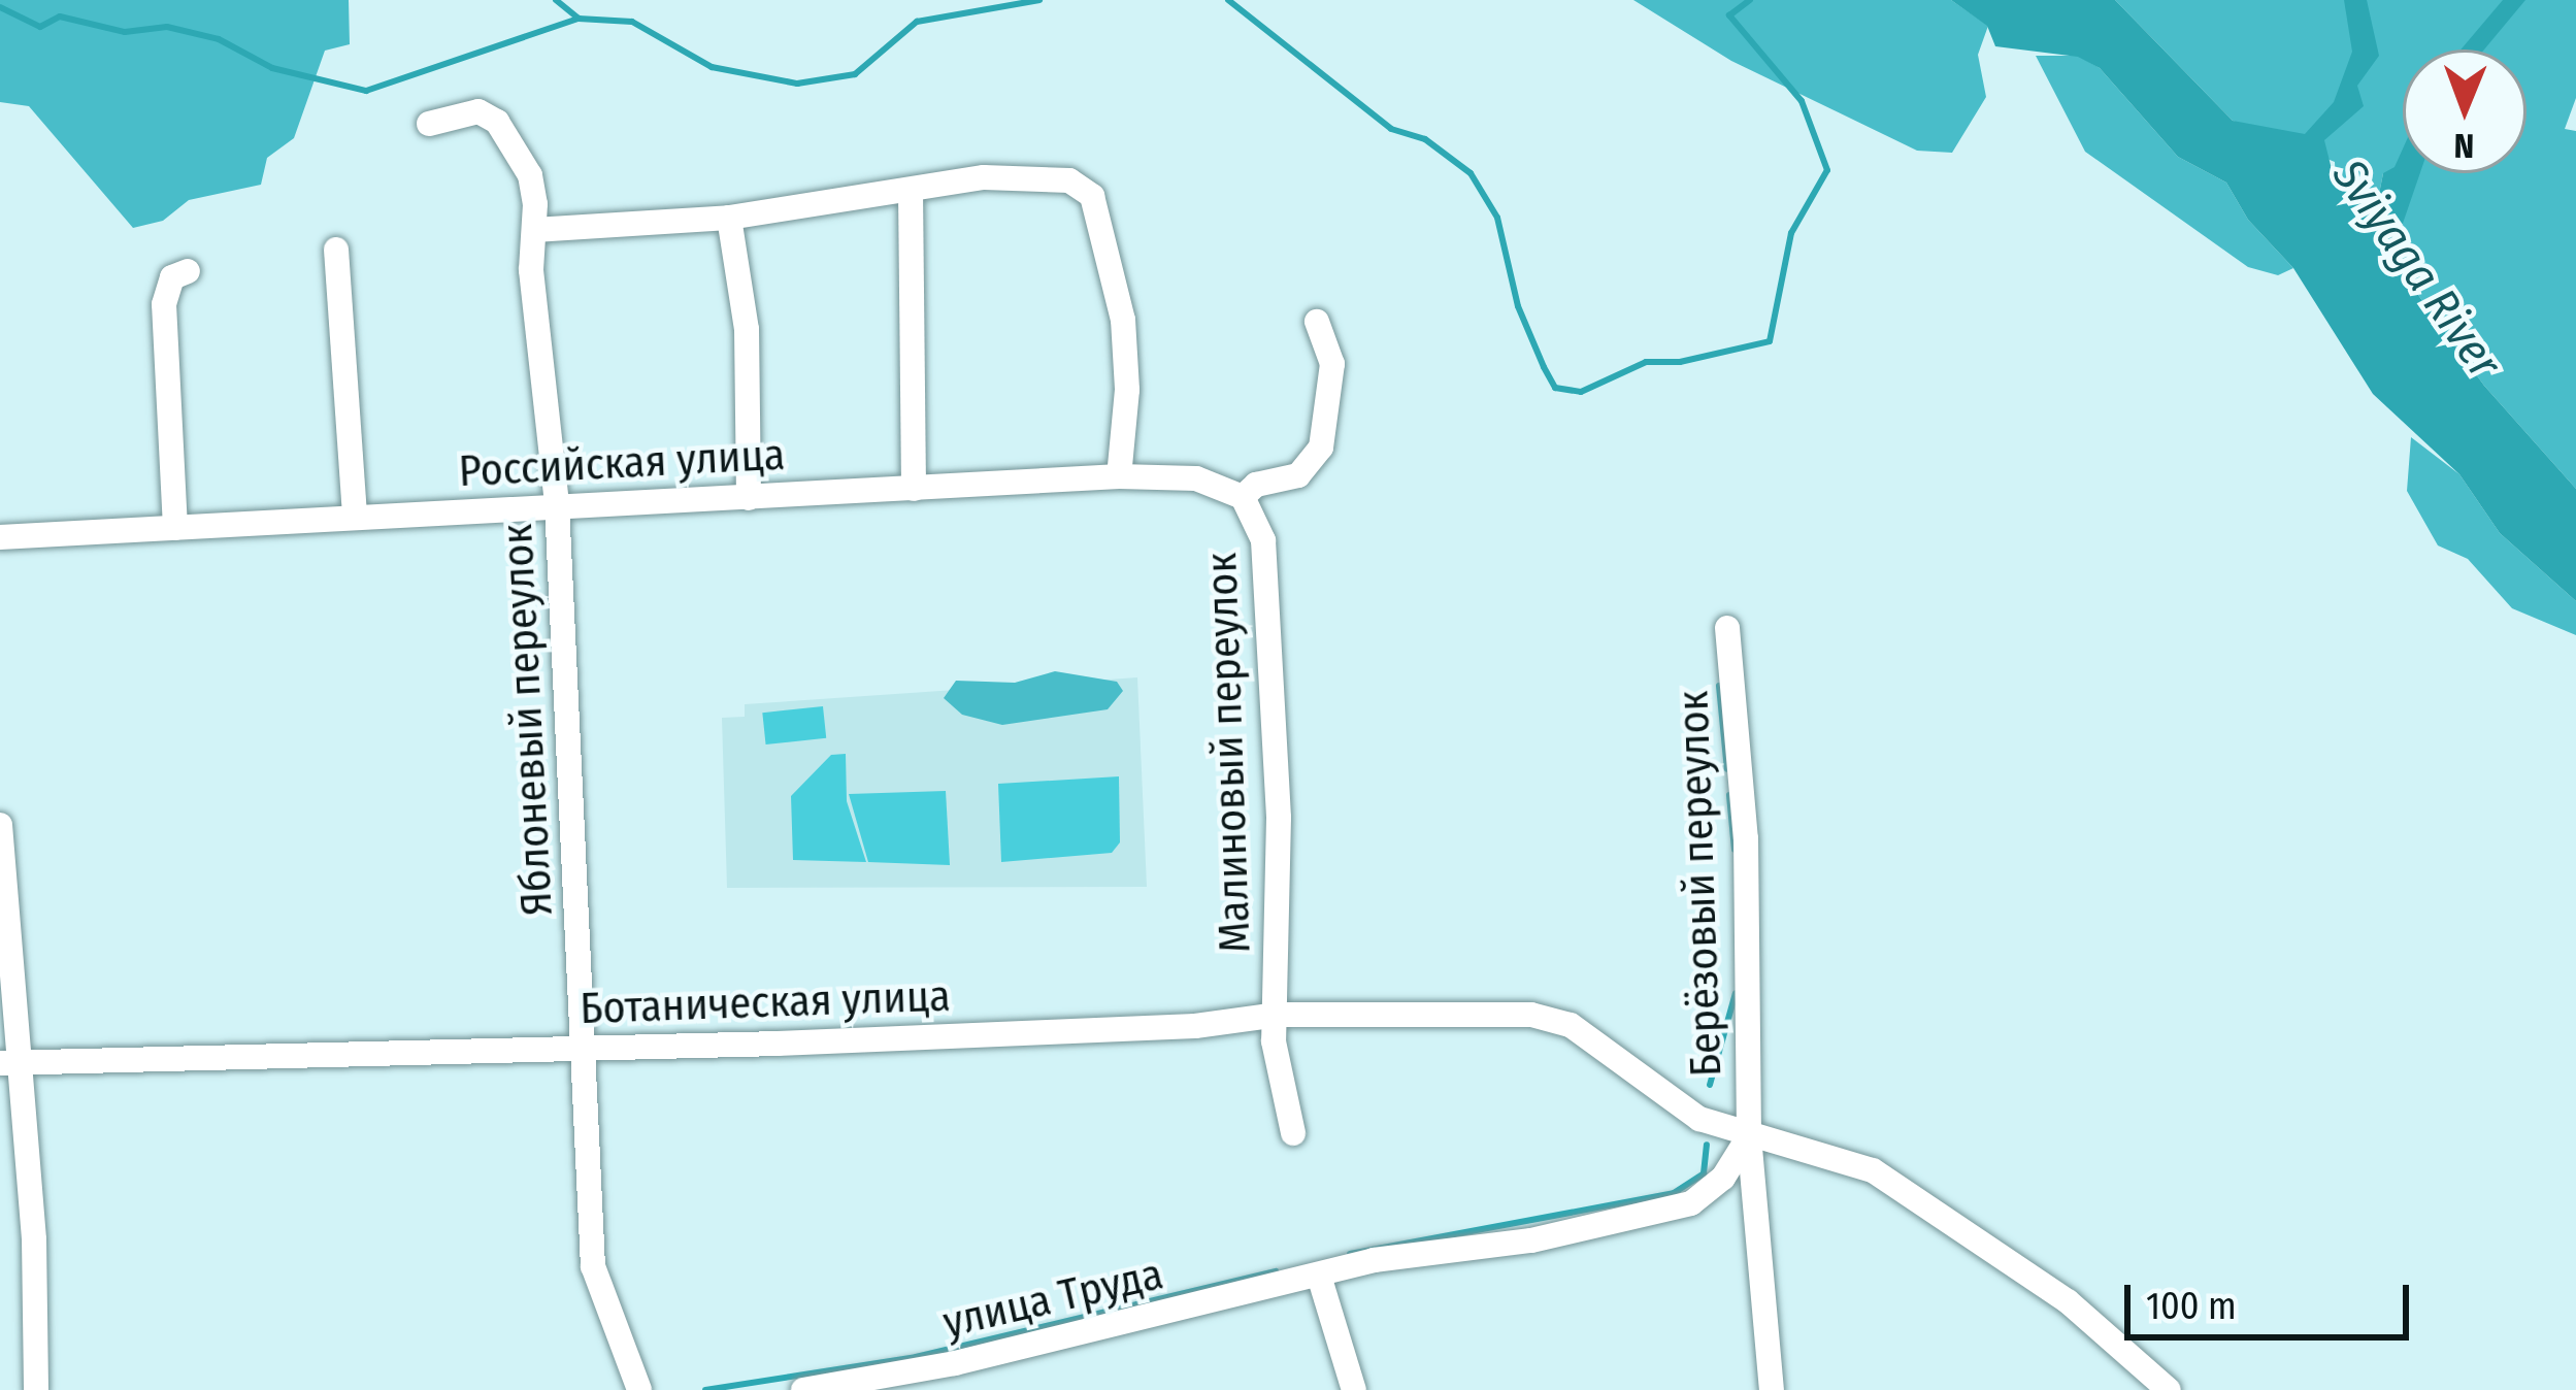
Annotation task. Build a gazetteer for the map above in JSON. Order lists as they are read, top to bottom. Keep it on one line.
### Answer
{"streets":{"street":["Российская улица","Яблоневый переулок","Малиновый переулок","Берёзовый переулок","Ботаническая улица","улица Труда"]},"crossings":[["Российская улица","Яблоневый переулок"],["Российская улица","Малиновый переулок"],["Яблоневый переулок","Ботаническая улица"],["Малиновый переулок","Ботаническая улица"],["Берёзовый переулок","Ботаническая улица"],["Берёзовый переулок","улица Труда"],["Ботаническая улица","улица Труда"]],"water":["Sviyaga River"],"scale_bar":"100 m","north":"bottom"}
